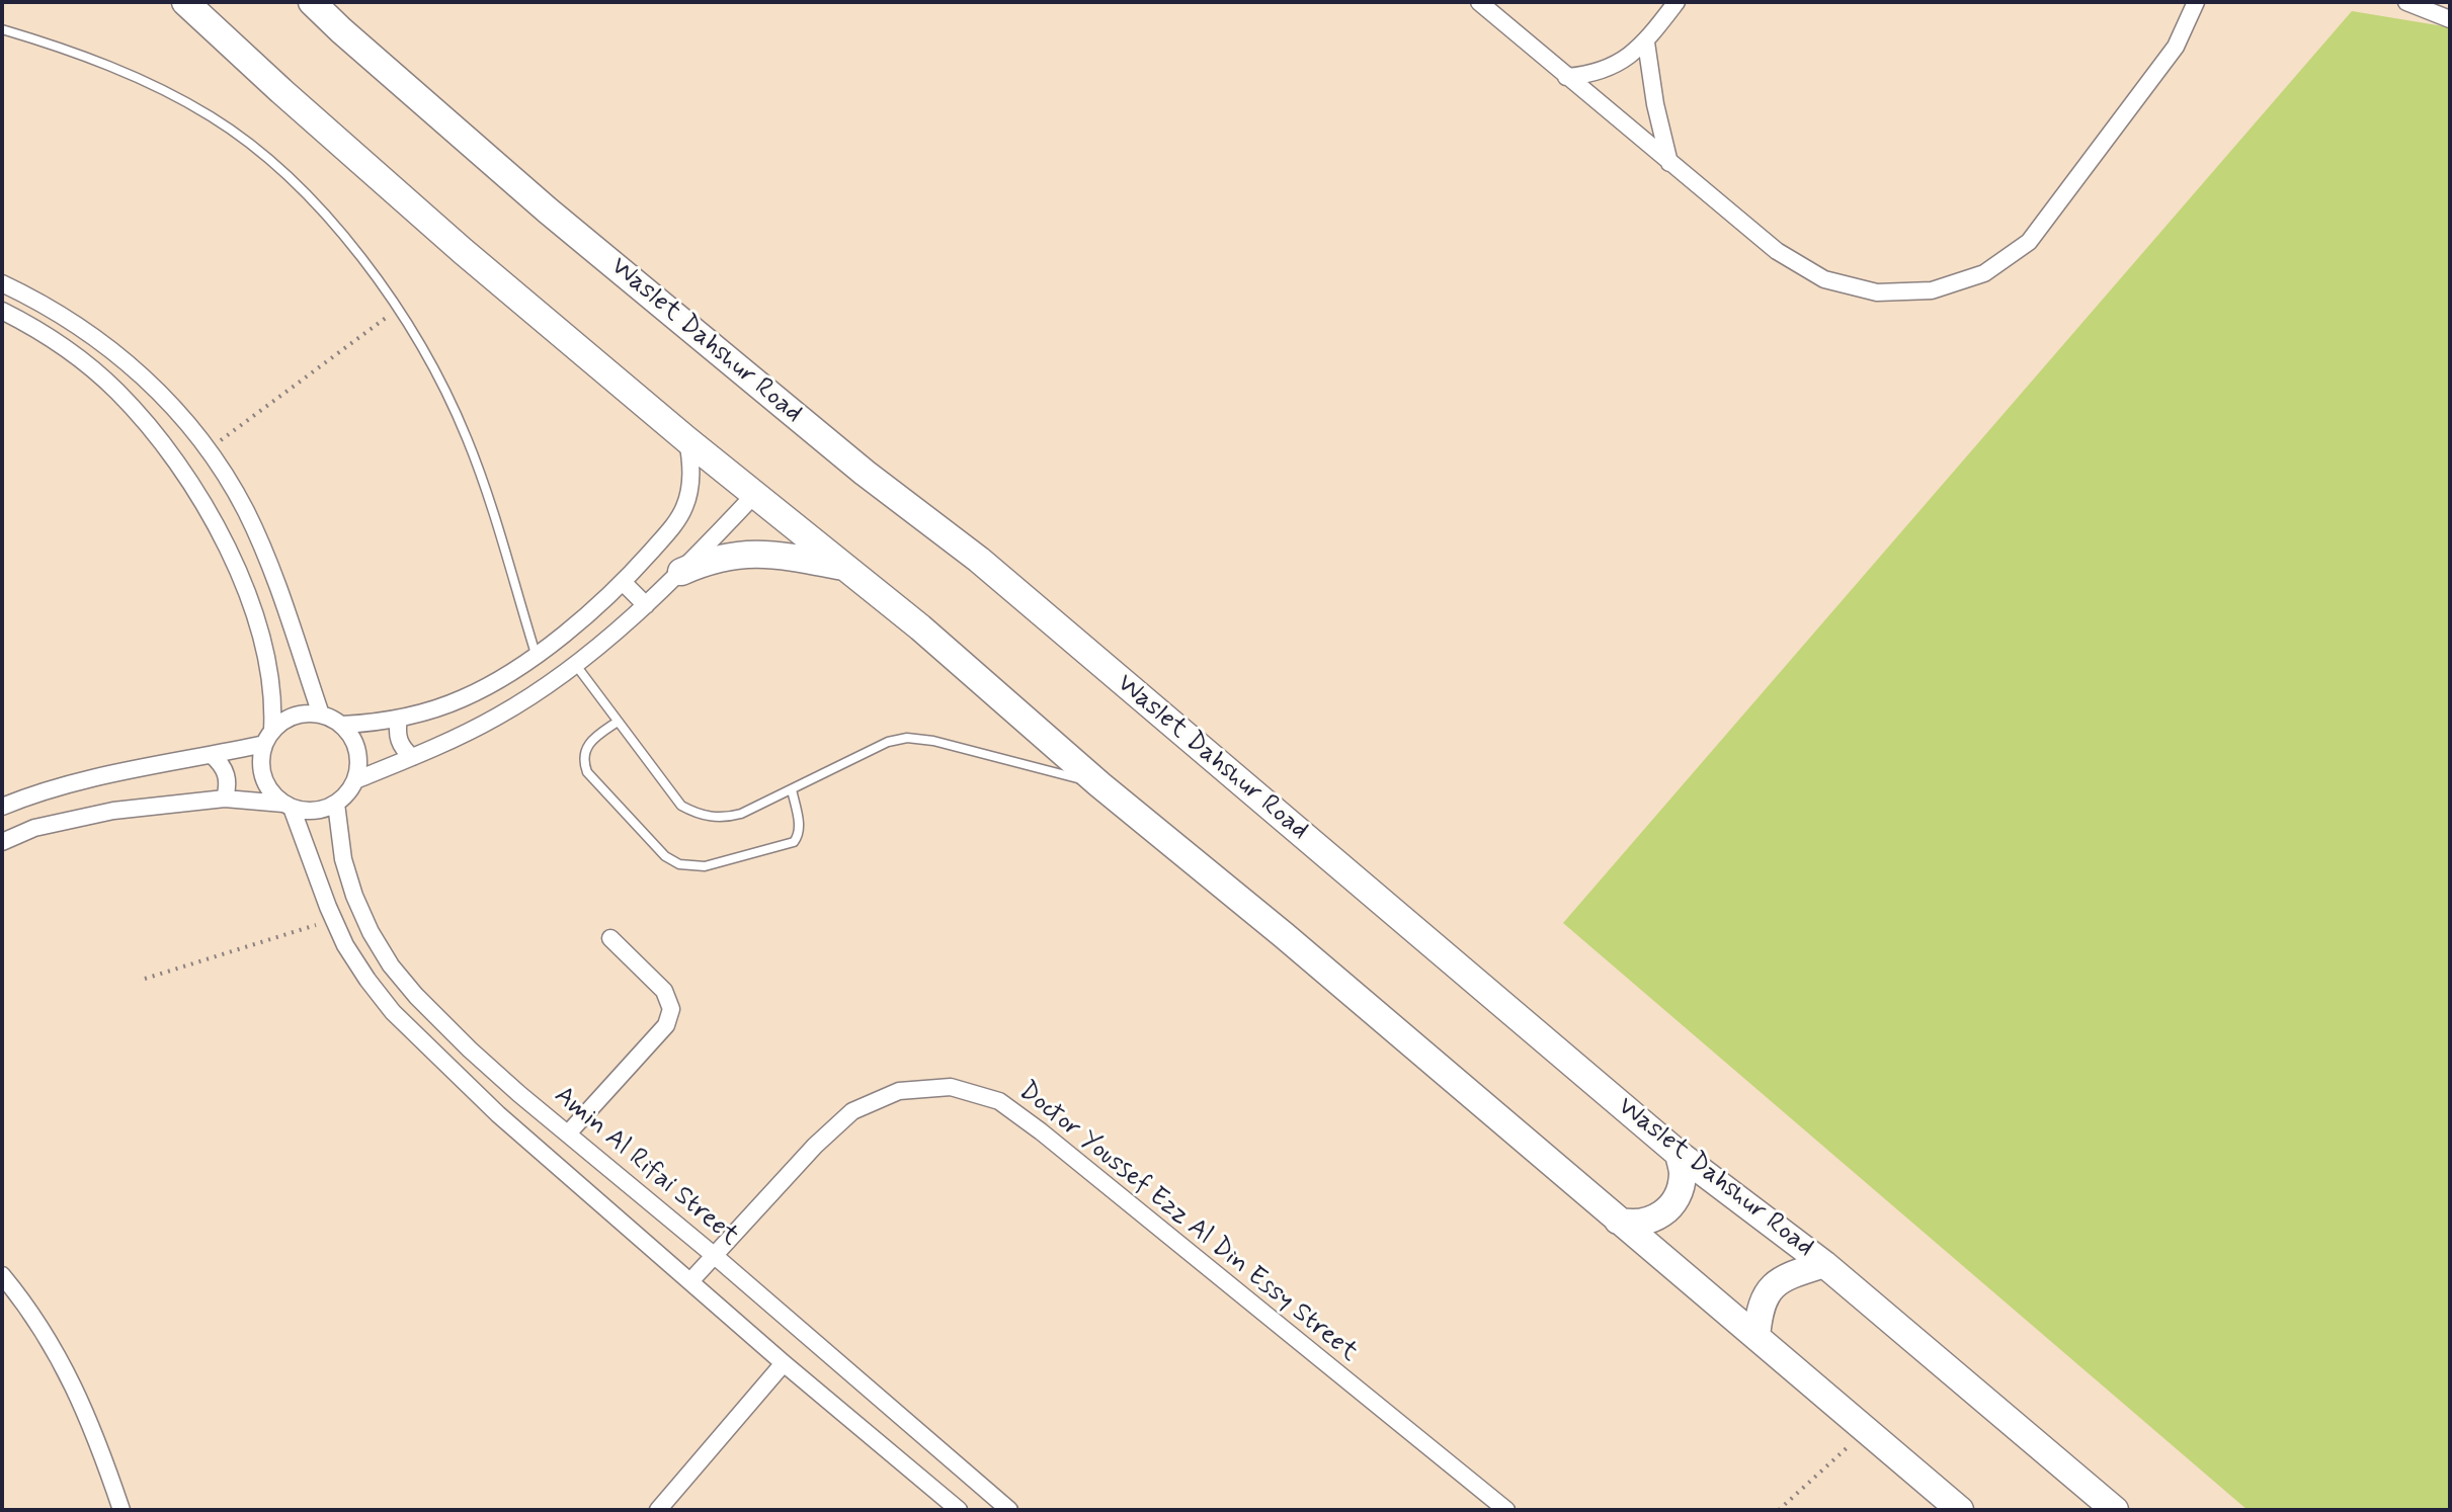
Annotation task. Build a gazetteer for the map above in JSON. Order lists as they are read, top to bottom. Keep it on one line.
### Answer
{"streets":{"main road":["Waslet Dahshur Road"],"street":["Amin Al Rifai Street","Doctor Youssef Ezz Al Din Essy Street"]},"crossings":[["Amin Al Rifai Street","Doctor Youssef Ezz Al Din Essy Street"]]}
